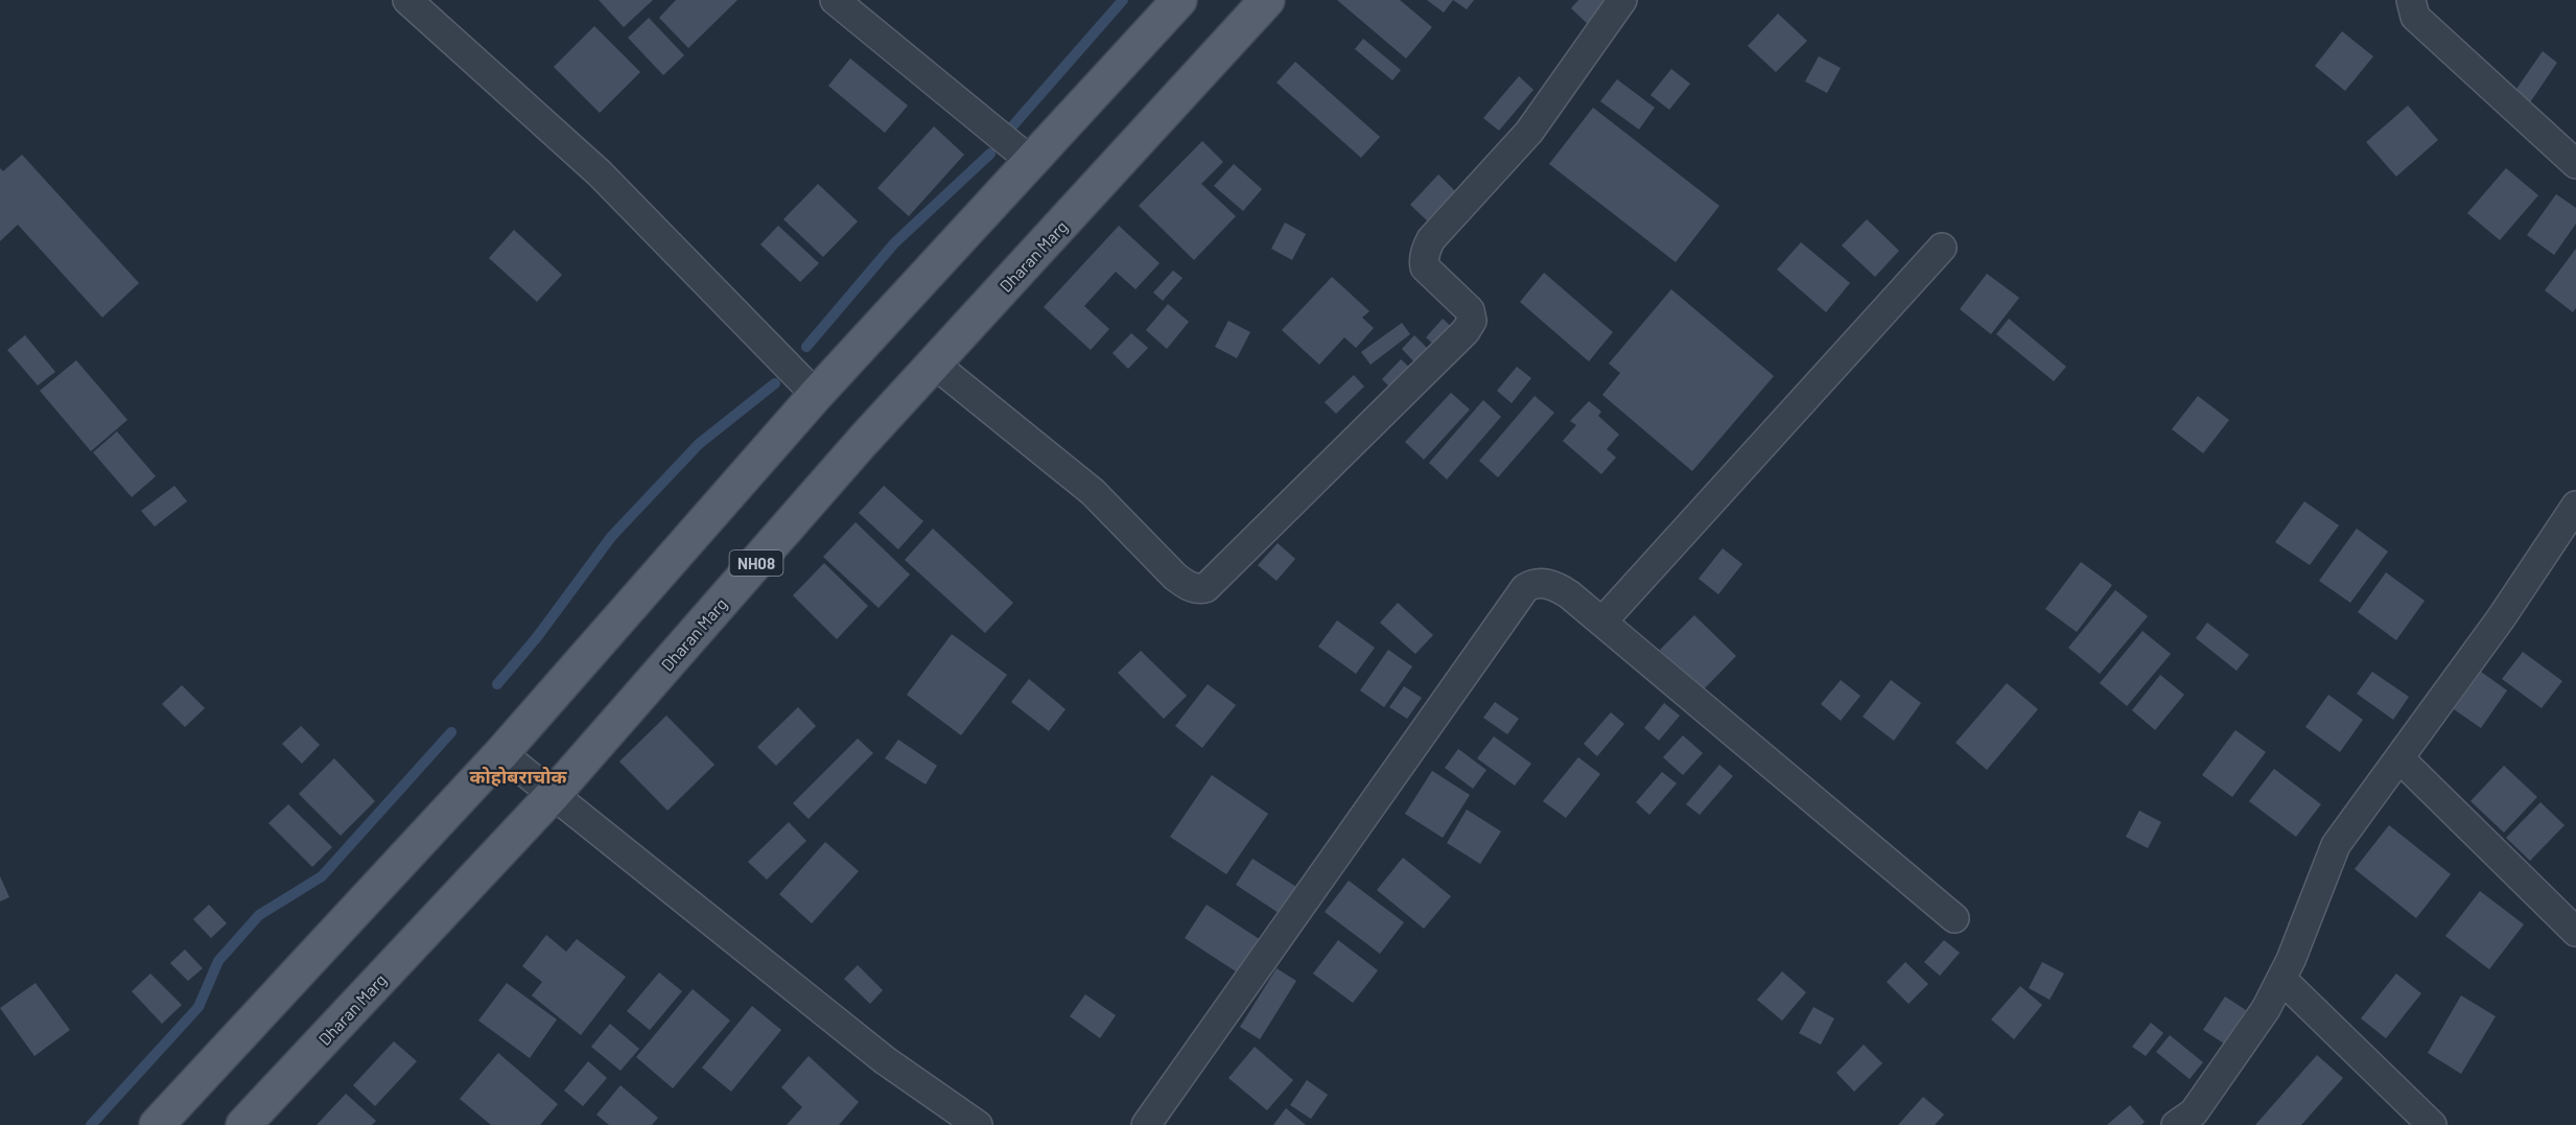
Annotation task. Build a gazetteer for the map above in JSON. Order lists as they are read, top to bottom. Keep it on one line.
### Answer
{"streets":{"main road":["Dharan Marg","NH08"]},"districts":["कोहोबराचोक"]}
